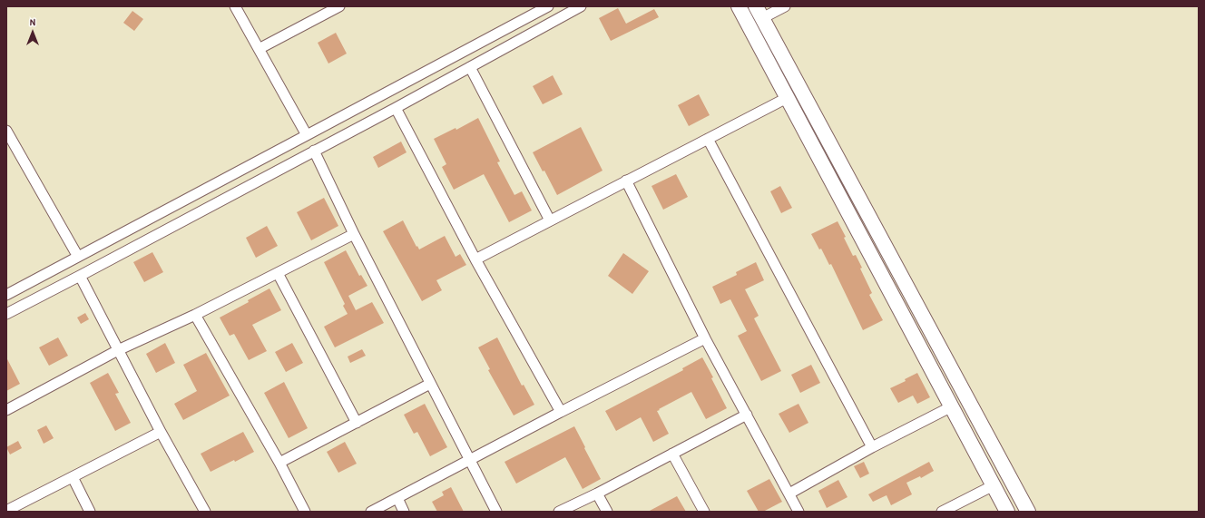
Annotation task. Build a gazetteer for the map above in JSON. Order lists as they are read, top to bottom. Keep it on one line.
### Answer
{"north":"top"}
